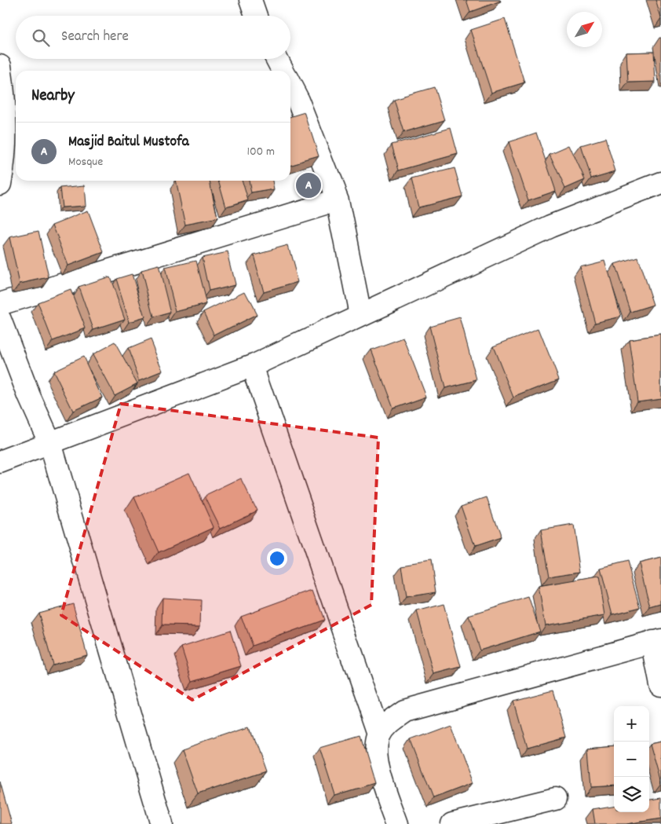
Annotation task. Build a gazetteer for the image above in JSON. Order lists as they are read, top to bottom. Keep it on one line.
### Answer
{"north":"top right","page":{"search":"Search here","heading":"Nearby","list":[{"mark":"A","name":"Masjid Baitul Mustofa","note":"Mosque","value":"100 m"}],"pins":"A","map_buttons":["+","−"]}}
